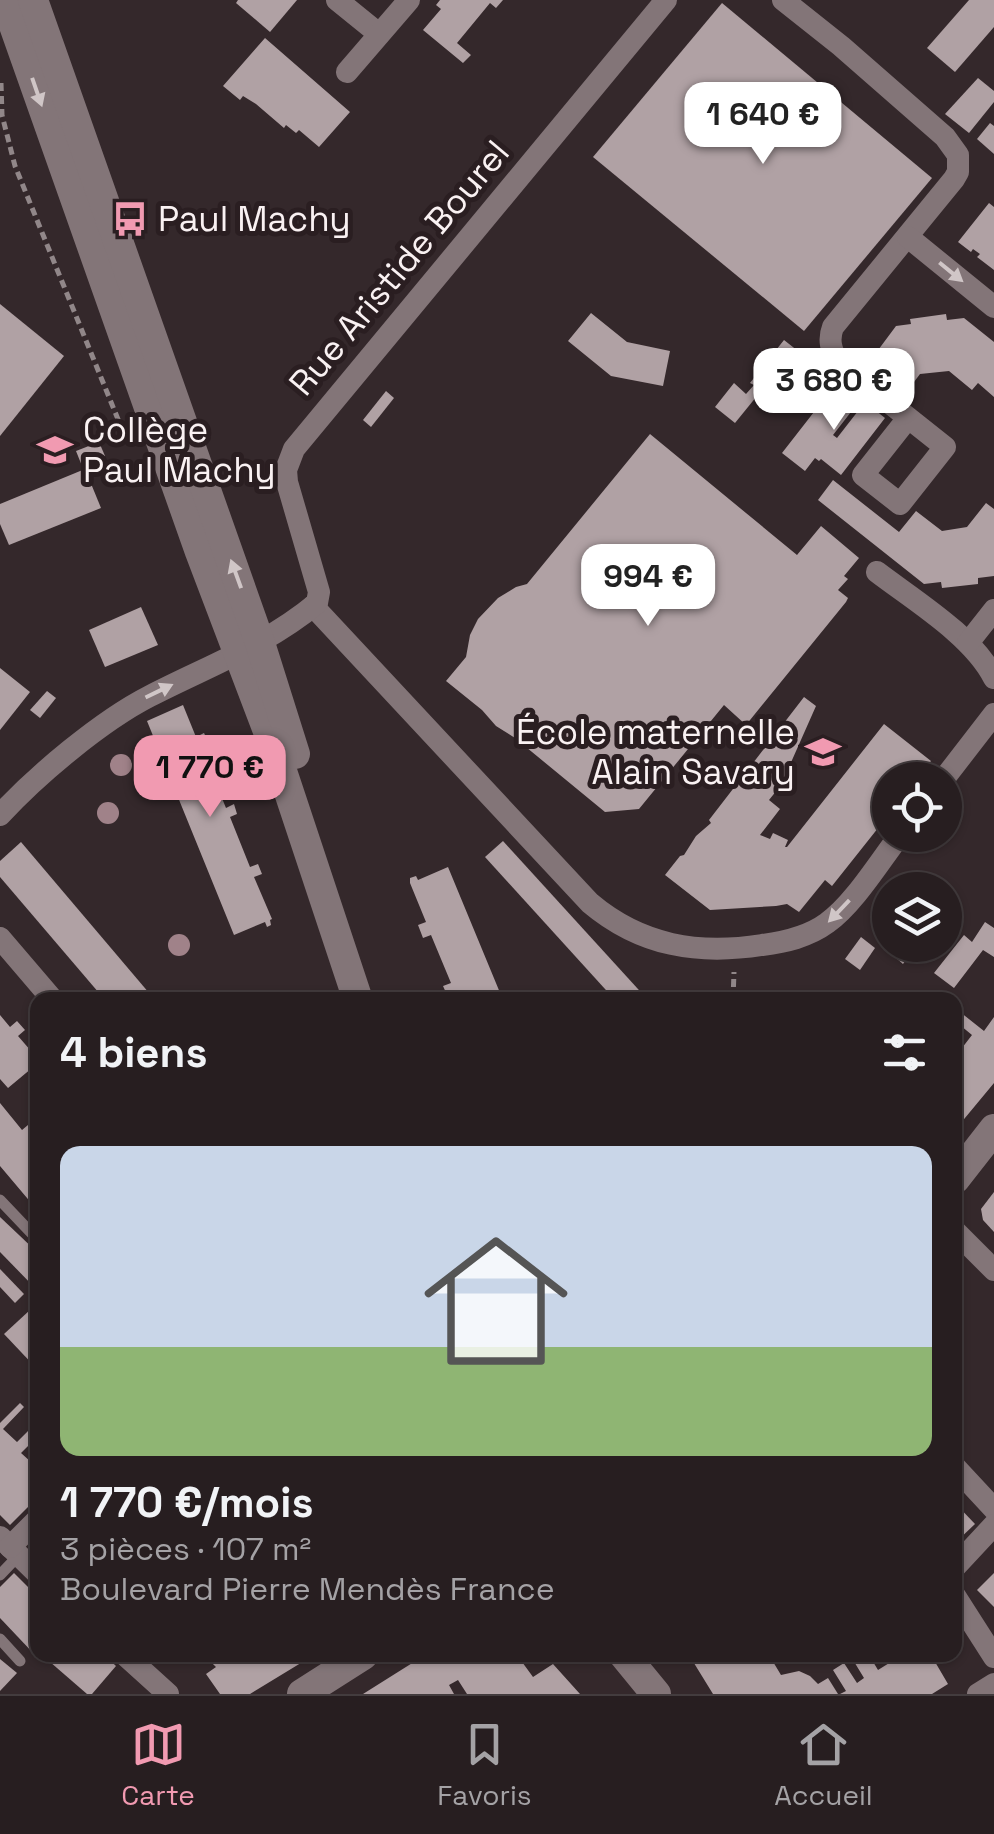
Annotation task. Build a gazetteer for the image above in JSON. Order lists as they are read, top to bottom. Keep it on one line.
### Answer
{"streets":{"street":["Rue Aristide Bourel"]},"places":{"bus stop":["Paul Machy"],"school or university":["Collège Paul Machy","École maternelle Alain Savary"]},"page":{"price":["1 640 €","3 680 €","994 €","1 770 €"],"heading":"4 biens","list":[{"name":"1 770 €/mois","note":"3 pièces · 107 m² · Boulevard Pierre Mendès France"}],"tabs":["Carte","Favoris","Accueil"]}}
